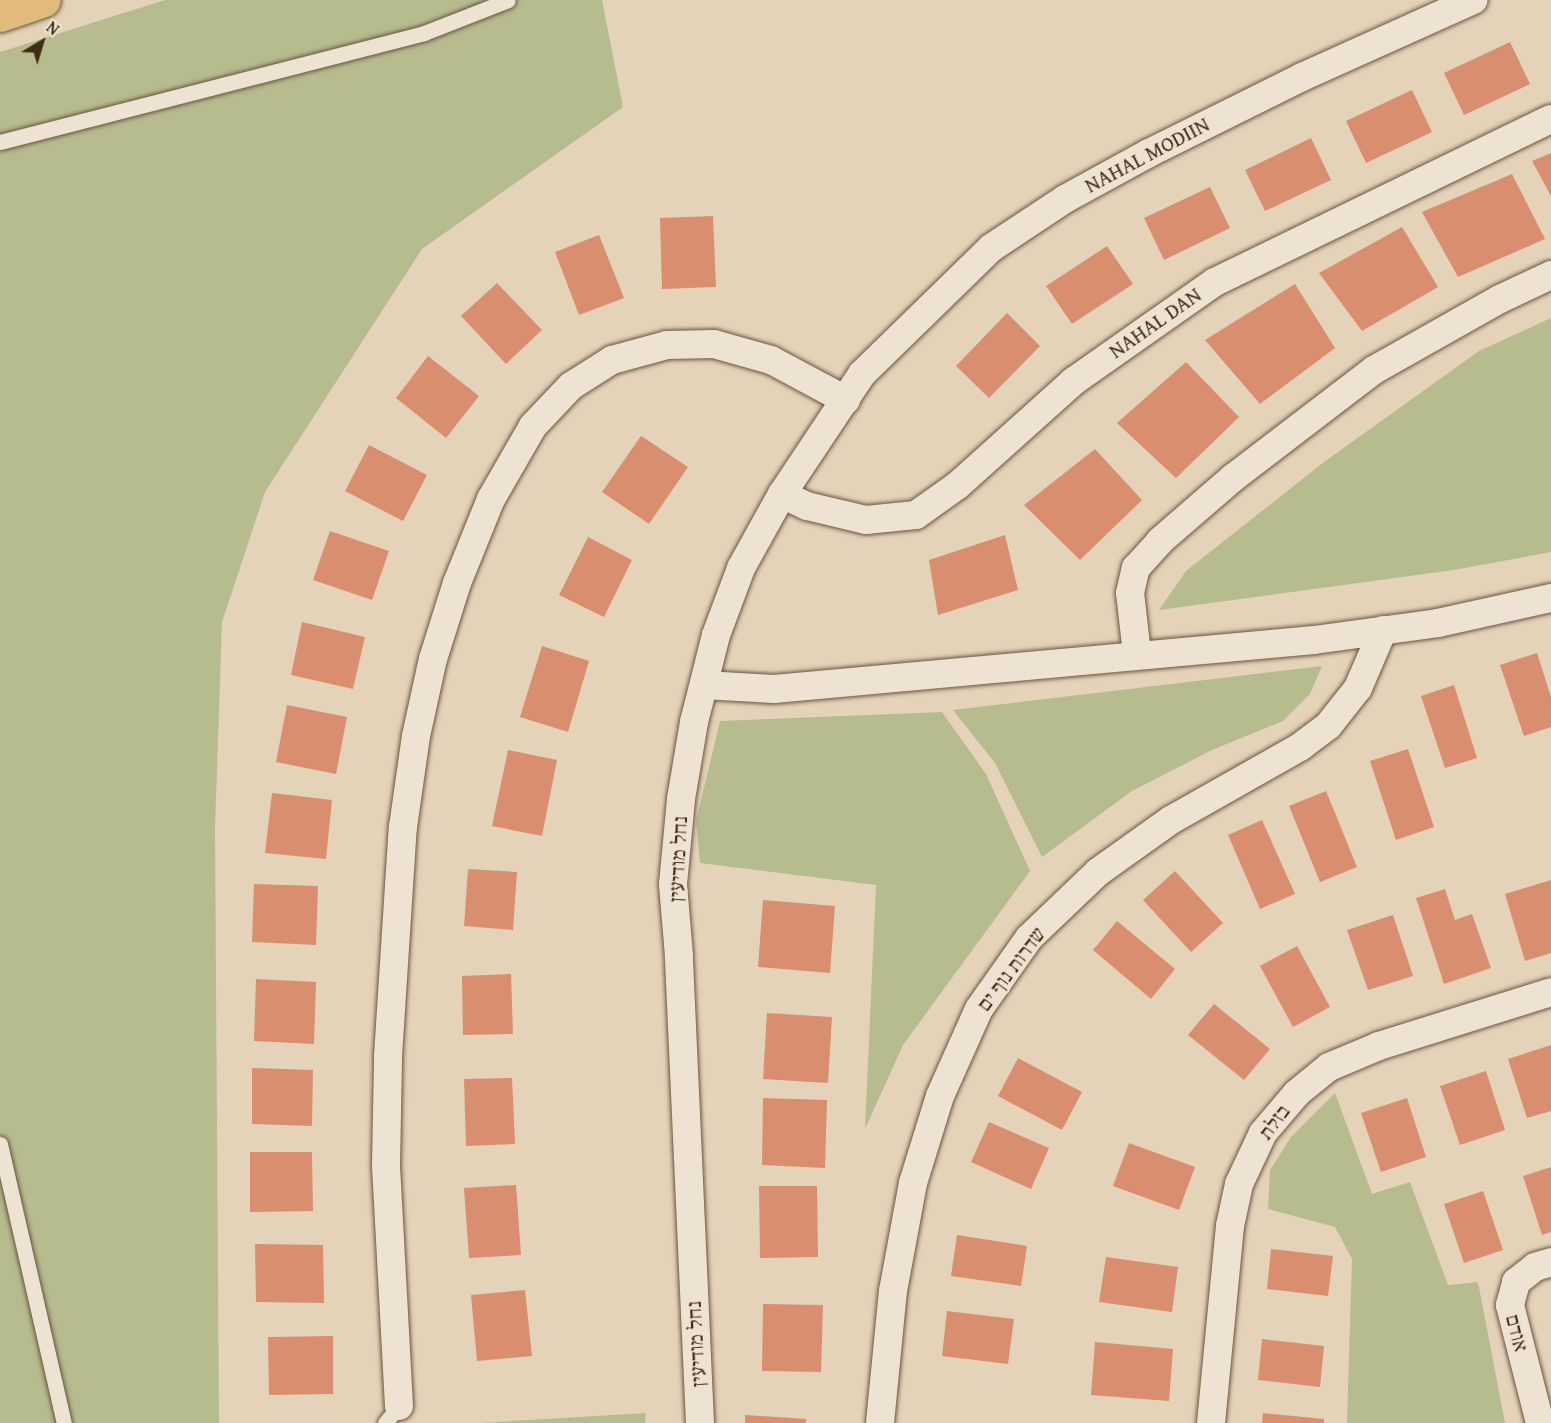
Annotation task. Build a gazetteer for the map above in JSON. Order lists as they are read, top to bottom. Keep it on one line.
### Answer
{"streets":{"street":["NAHAL MODIIN","NAHAL DAN","נחל מודיעין","שדרות נוף ים","בזלת","אודם"]},"crossings":[["NAHAL MODIIN","נחל מודיעין"],["NAHAL DAN","נחל מודיעין"]],"north":"top right"}
